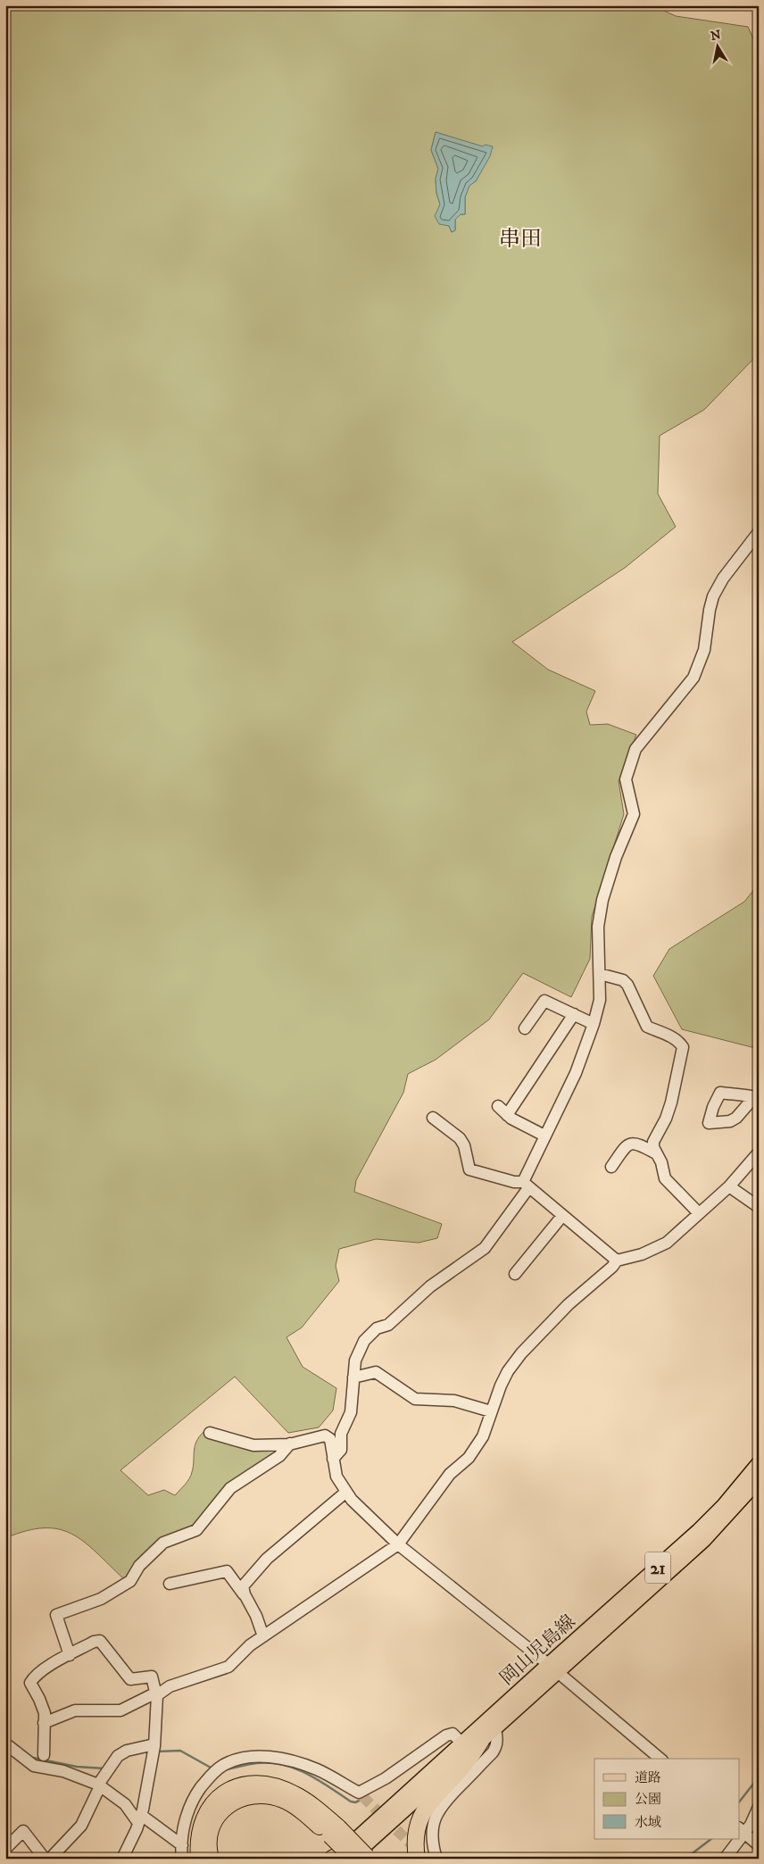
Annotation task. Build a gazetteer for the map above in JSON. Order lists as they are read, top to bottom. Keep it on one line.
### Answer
{"streets":{"main road":["21","岡山児島線"]},"districts":["串田"],"legend":["道路","公園","水域"],"north":"top"}
